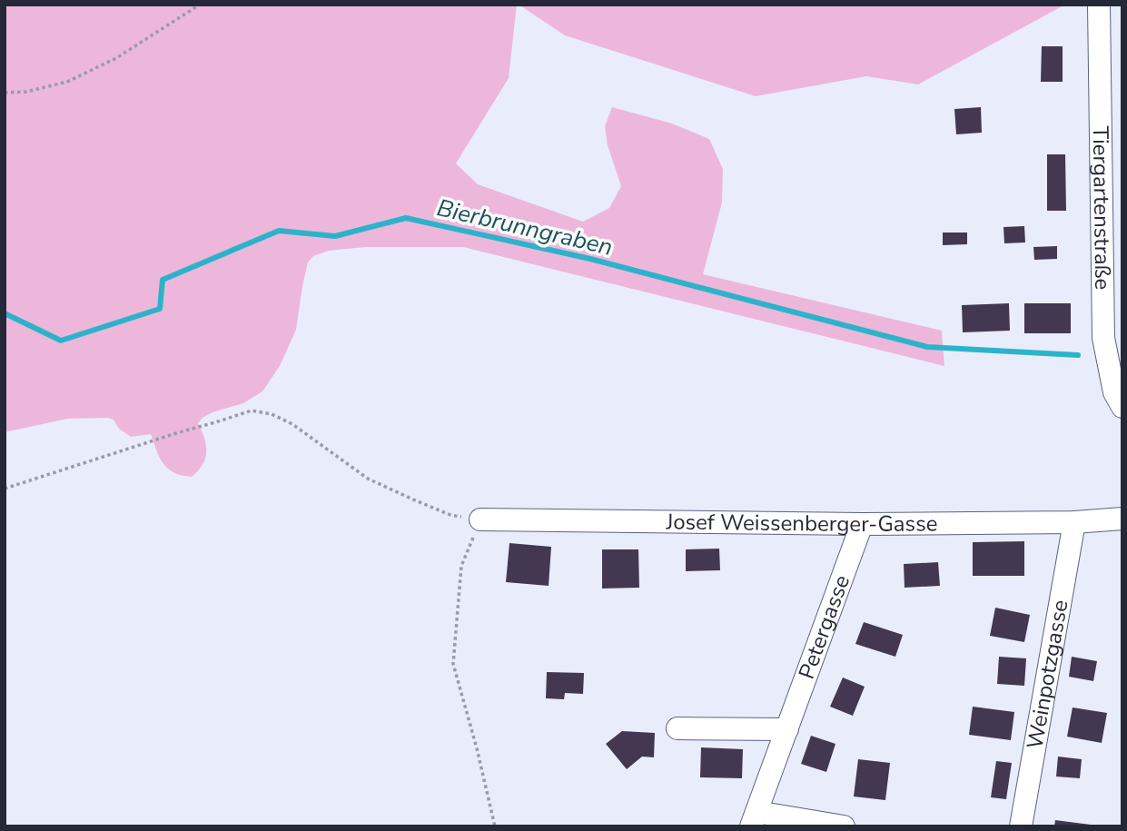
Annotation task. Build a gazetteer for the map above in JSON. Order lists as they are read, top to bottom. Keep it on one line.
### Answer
{"streets":{"street":["Tiergartenstraße","Josef Weissenberger-Gasse","Petergasse","Weinpotzgasse"]},"crossings":[["Josef Weissenberger-Gasse","Petergasse"],["Josef Weissenberger-Gasse","Weinpotzgasse"]],"water":["Bierbrunngraben"]}
